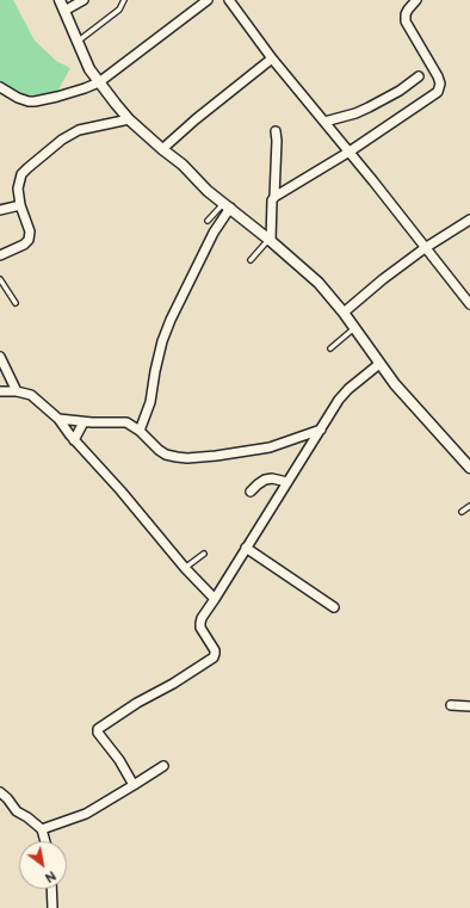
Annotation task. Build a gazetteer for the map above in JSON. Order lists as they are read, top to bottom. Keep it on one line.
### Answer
{"north":"bottom right"}
